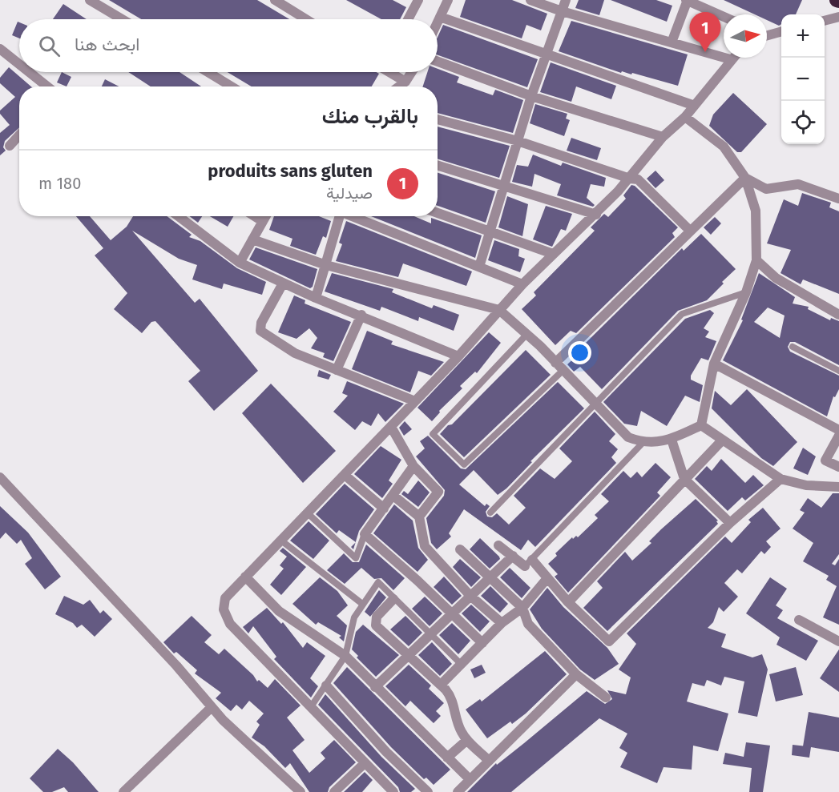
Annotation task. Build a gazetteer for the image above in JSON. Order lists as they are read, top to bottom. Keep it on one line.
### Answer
{"north":"right","page":{"pins":"1","map_buttons":["+","−"],"search":"ابحث هنا","heading":"بالقرب منك","list":[{"mark":"1","name":"produits sans gluten","note":"صيدلية","value":"180 m"}]}}
